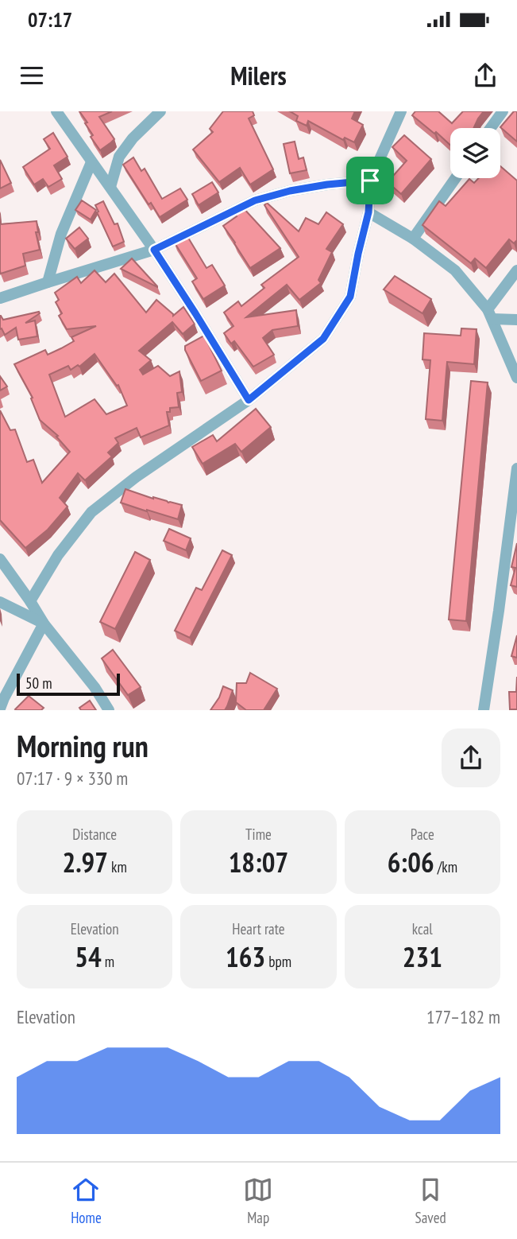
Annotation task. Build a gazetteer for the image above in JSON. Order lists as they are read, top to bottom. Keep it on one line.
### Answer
{"scale_bar":"50 m","page":{"status":"07:17","header":"Milers","scale":"50 m","heading":["Morning run","07:17 · 9 × 330 m"],"stats":[["Distance","2.97 km"],["Time","18:07"],["Pace","6:06 /km"],["Elevation","54 m"],["Heart rate","163 bpm"],["kcal","231"]],"chart":["Elevation","177–182 m"],"tabs":["Home","Map","Saved"]}}
